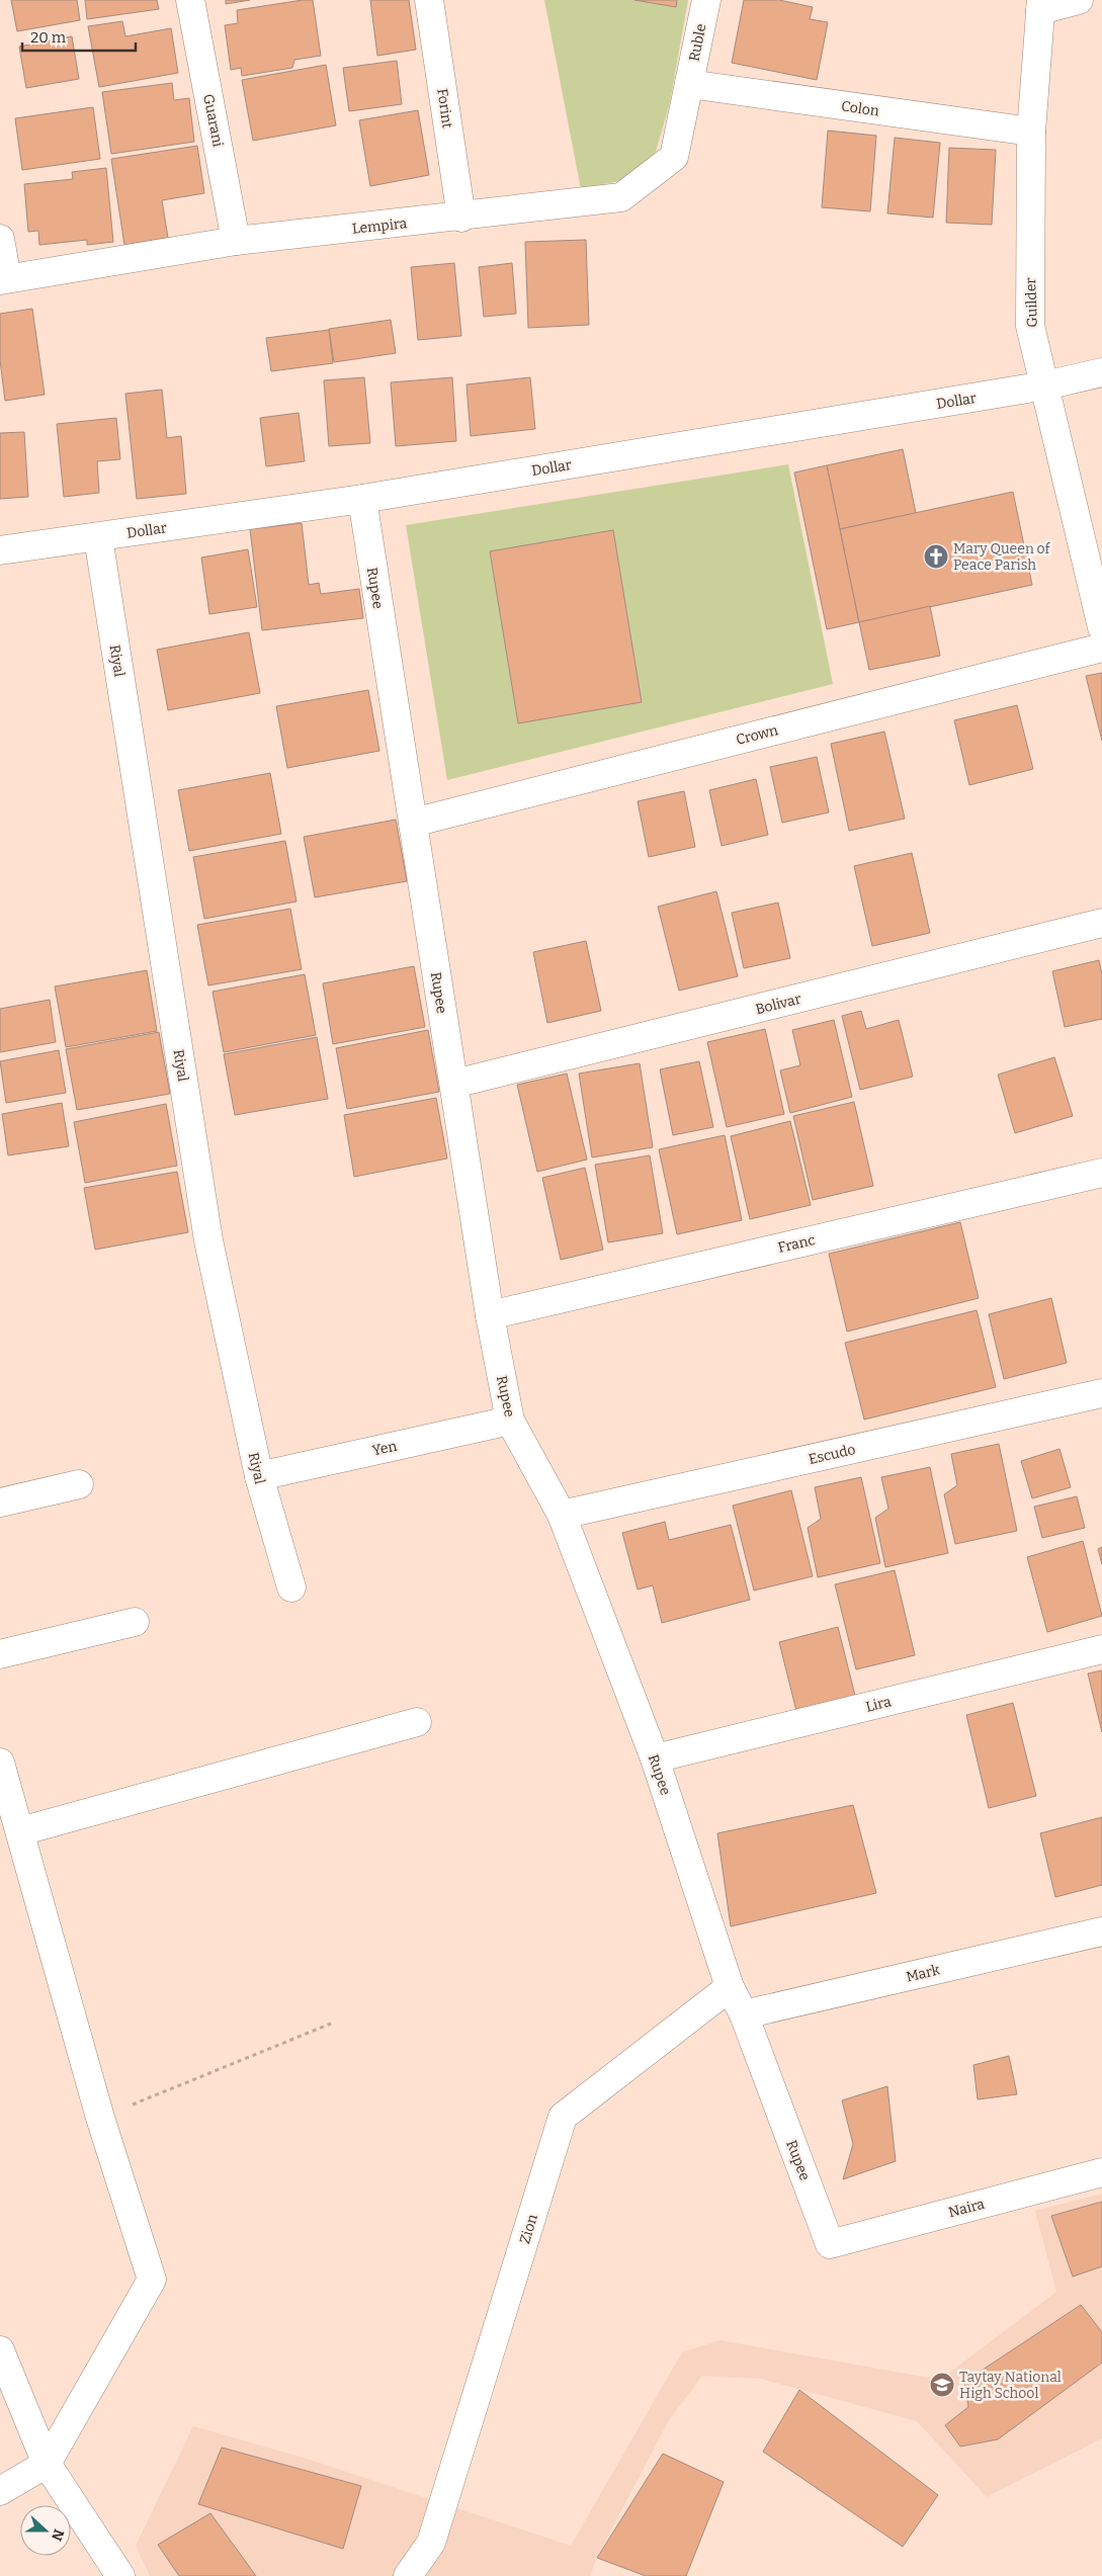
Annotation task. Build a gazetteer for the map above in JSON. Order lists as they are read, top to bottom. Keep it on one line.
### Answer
{"streets":{"street":["Ruble","Forint","Colon","Guarani","Lempira","Guilder","Dollar","Rupee","Riyal","Crown","Bolivar","Franc","Yen","Escudo","Lira","Mark","Naira","Zion"]},"crossings":[["Ruble","Colon"],["Ruble","Lempira"],["Forint","Lempira"],["Colon","Lempira"],["Colon","Guilder"],["Guarani","Lempira"],["Guilder","Dollar"],["Dollar","Rupee"],["Dollar","Riyal"],["Rupee","Crown"],["Rupee","Bolivar"],["Rupee","Franc"],["Rupee","Yen"],["Rupee","Escudo"],["Rupee","Lira"],["Rupee","Mark"],["Rupee","Naira"],["Rupee","Zion"],["Riyal","Yen"]],"places":{"church":["Mary Queen of Peace Parish"],"school or university":["Taytay National High School"]},"scale_bar":"20 m","north":"right"}
